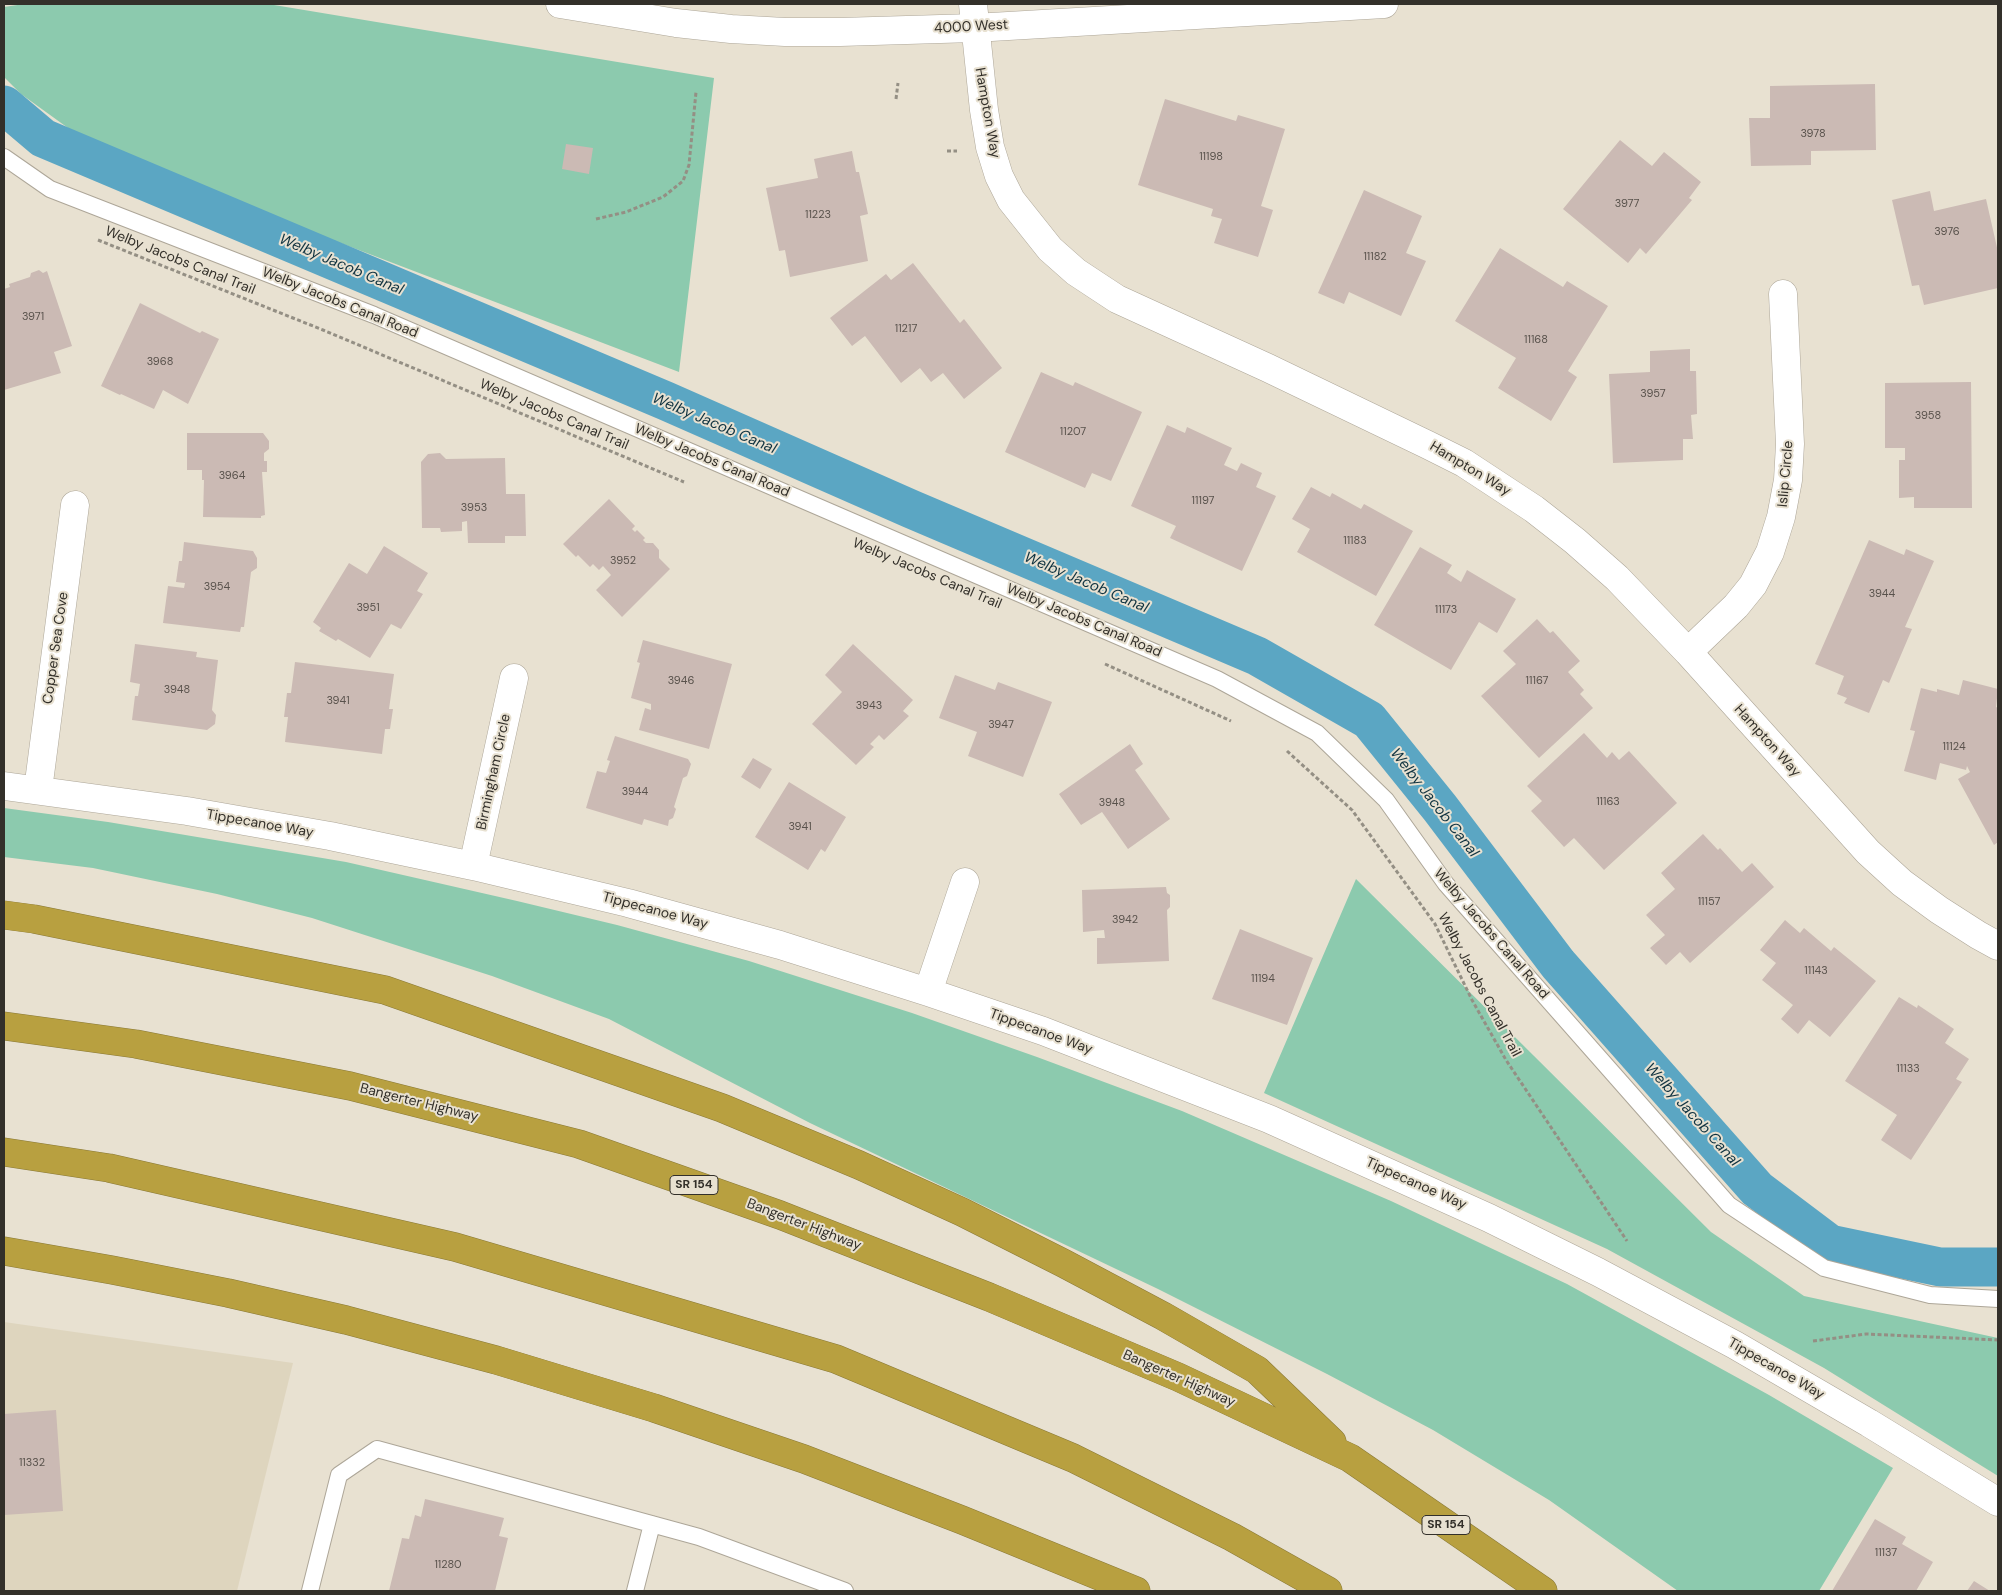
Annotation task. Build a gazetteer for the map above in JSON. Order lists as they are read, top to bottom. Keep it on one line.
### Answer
{"streets":{"highway":["Bangerter Highway","SR 154"],"street":["4000 West","Hampton Way","Islip Circle","Copper Sea Cove","Birmingham Circle","Tippecanoe Way"],"lane":["Welby Jacobs Canal Road"],"path":["Welby Jacobs Canal Trail"]},"crossings":[["4000 West","Hampton Way"],["Hampton Way","Islip Circle"],["Copper Sea Cove","Tippecanoe Way"],["Birmingham Circle","Tippecanoe Way"]],"water":["Welby Jacob Canal"],"house_numbers":["3978","11198","3977","11223","3976","11182","3971","11217","11168","3968","3957","3958","11207","3964","11197","3953","11183","3952","3954","3944","3951","11173","3946","11167","3948","3941","3943","3947","11124","3944","11163","3948","3941","11157","3942","11143","11194","11133","11332","11137","11280"]}
